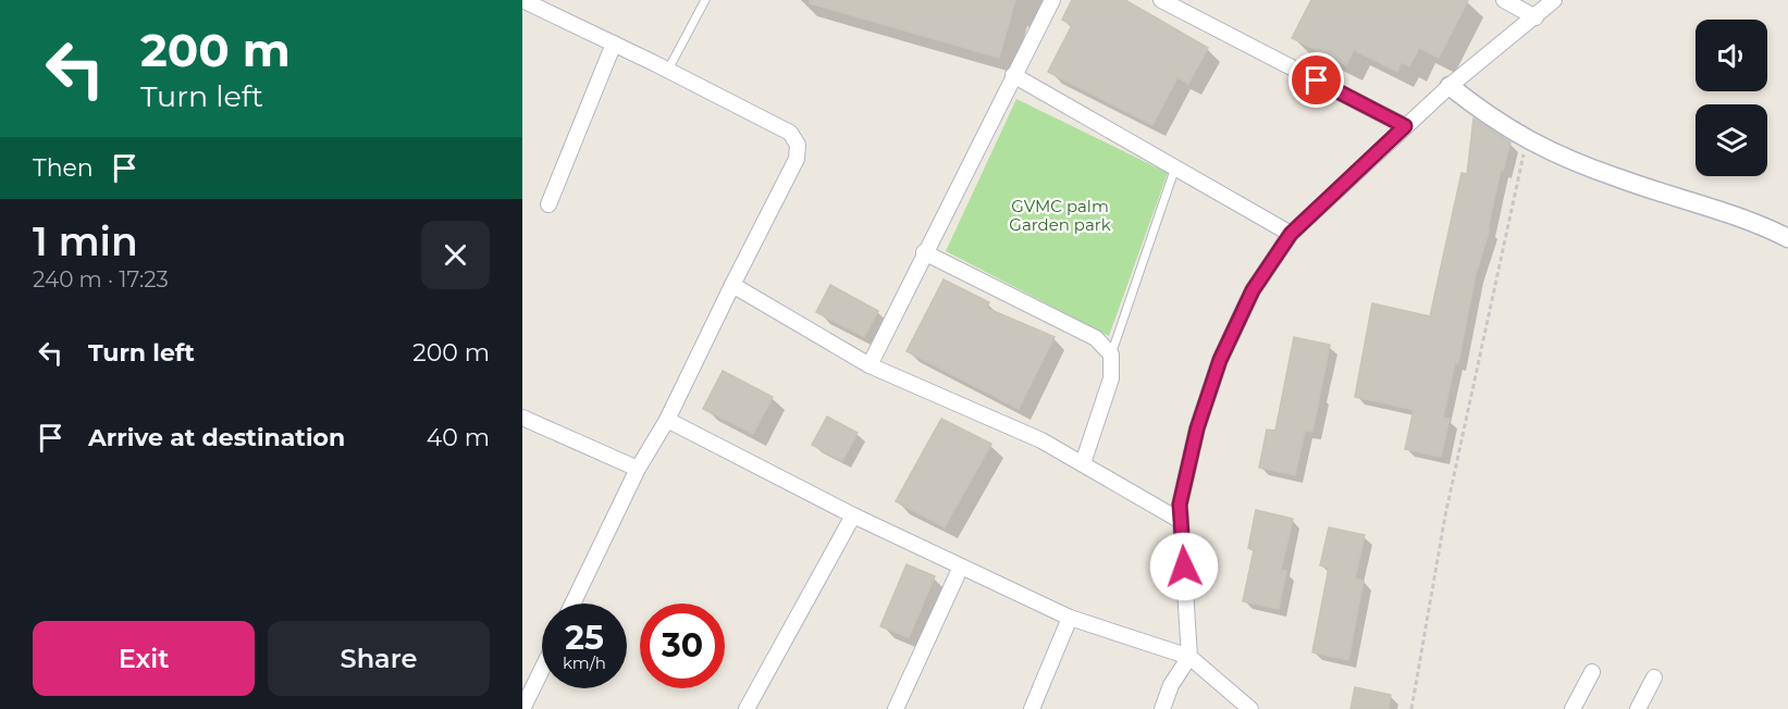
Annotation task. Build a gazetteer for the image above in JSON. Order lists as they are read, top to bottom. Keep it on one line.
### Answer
{"parks":["GVMC palm Garden park"],"page":{"turn":["200 m","Turn left"],"then":"Then","heading":["1 min","240 m · 17:23"],"list":[{"name":"Turn left","value":"200 m"},{"name":"Arrive at destination","value":"40 m"}],"speed":"25 km/h","limit":"30","buttons":["Exit","Share"]}}
